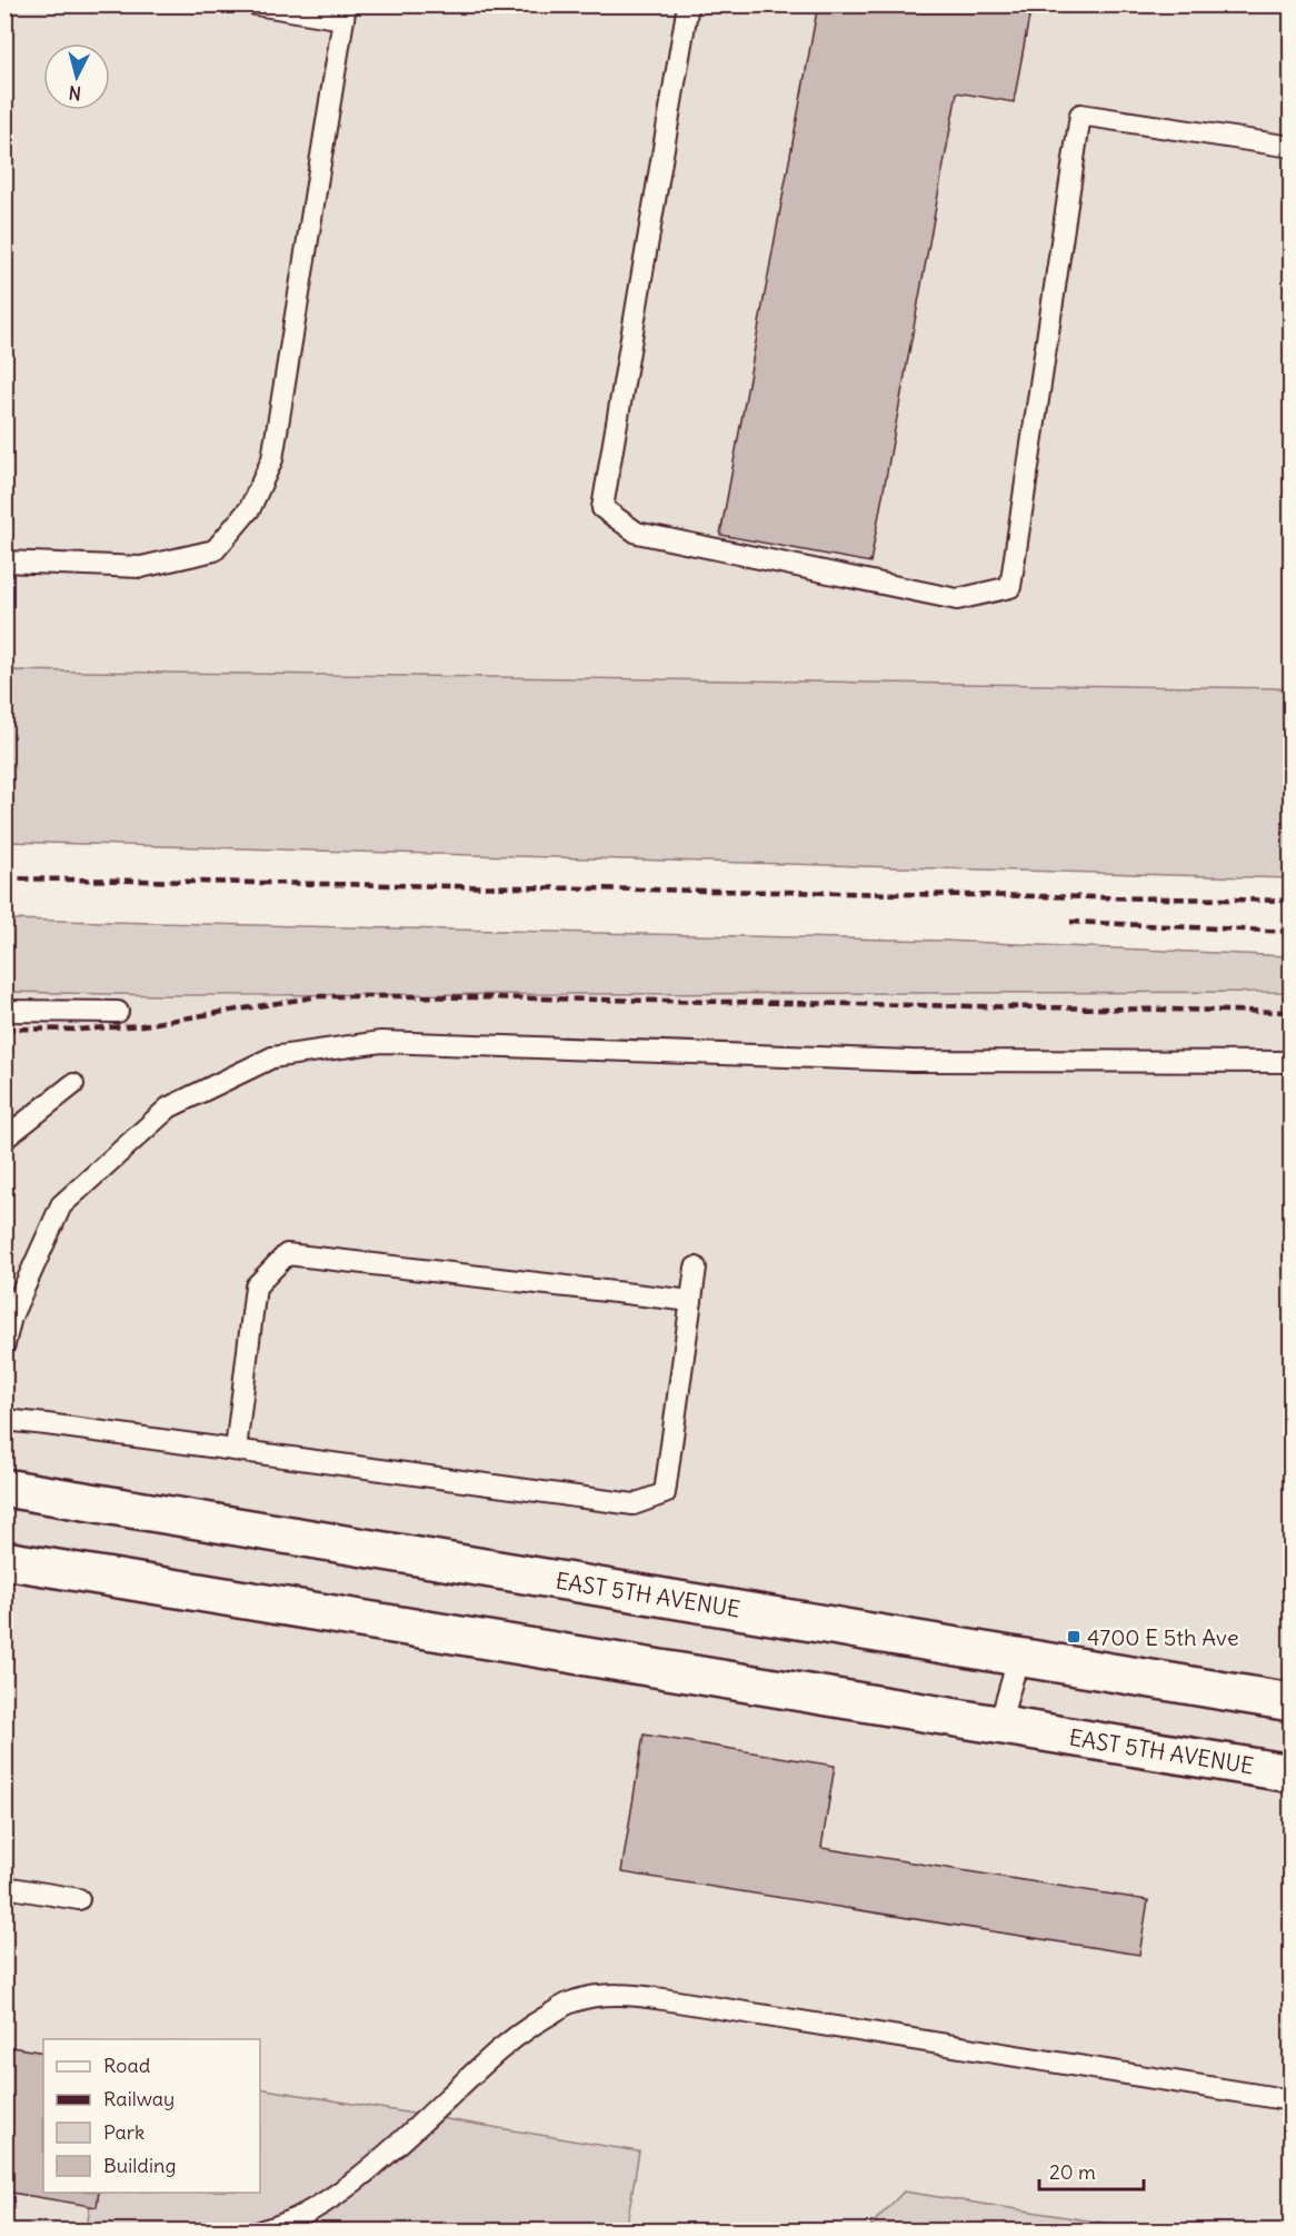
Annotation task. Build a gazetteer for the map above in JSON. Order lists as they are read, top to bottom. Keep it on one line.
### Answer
{"streets":{"main road":["EAST 5TH AVENUE"]},"places":{"transit":["4700 E 5th Ave"]},"legend":["Road","Railway","Park","Building"],"scale_bar":"20 m","north":"bottom"}
